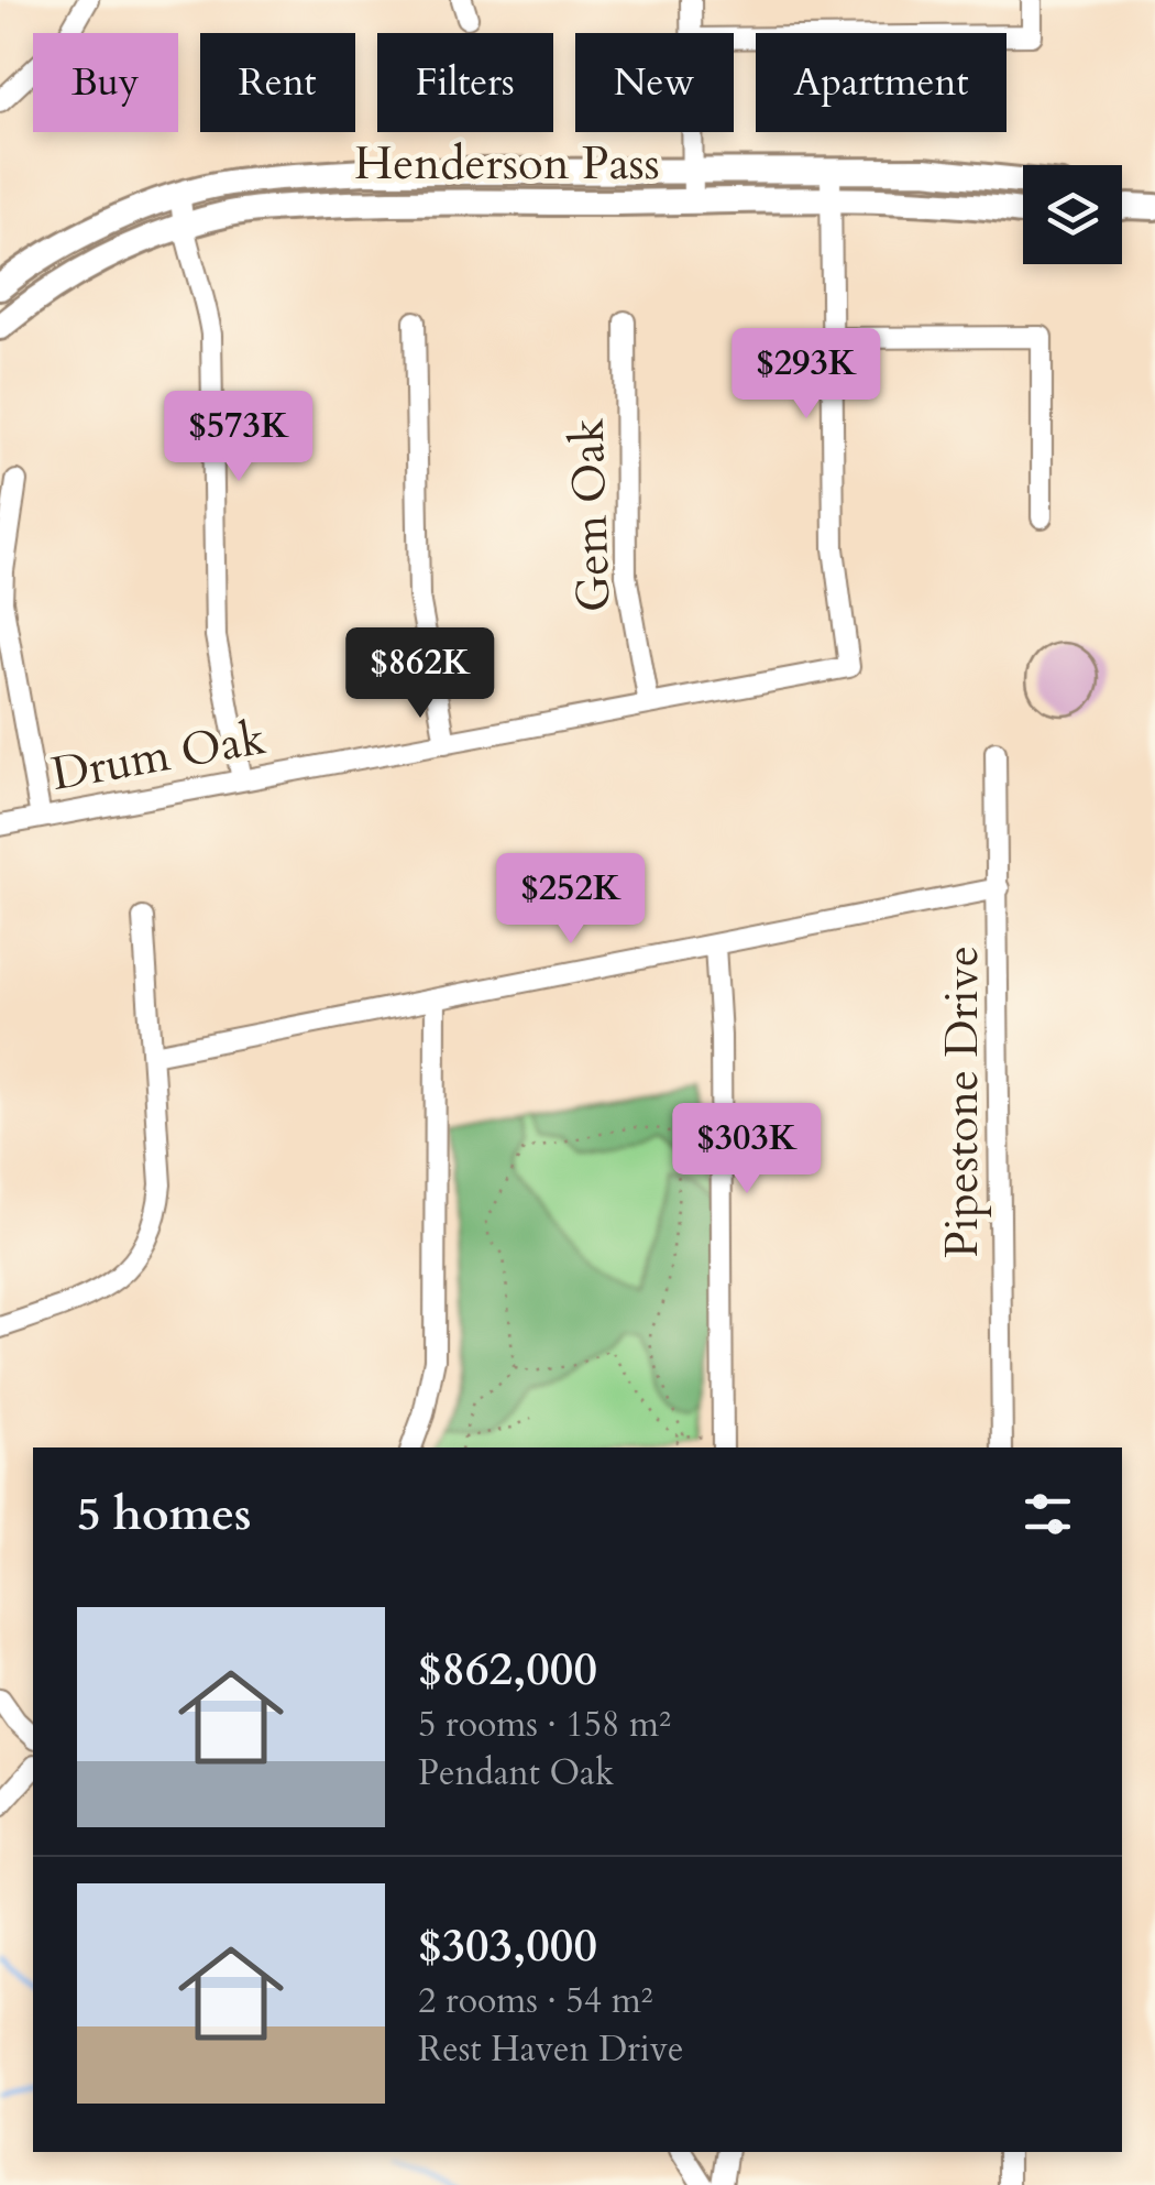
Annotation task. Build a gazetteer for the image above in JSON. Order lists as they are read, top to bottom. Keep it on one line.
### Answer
{"streets":{"street":["Henderson Pass","Gem Oak","Drum Oak","Pipestone Drive"]},"crossings":[["Gem Oak","Drum Oak"]],"page":{"chip":["Buy","Rent","Filters","New","Apartment"],"price":["$293K","$573K","$862K","$252K","$303K"],"heading":"5 homes","list":[{"name":"$862,000","note":"5 rooms · 158 m² · Pendant Oak"},{"name":"$303,000","note":"2 rooms · 54 m² · Rest Haven Drive"}]}}
